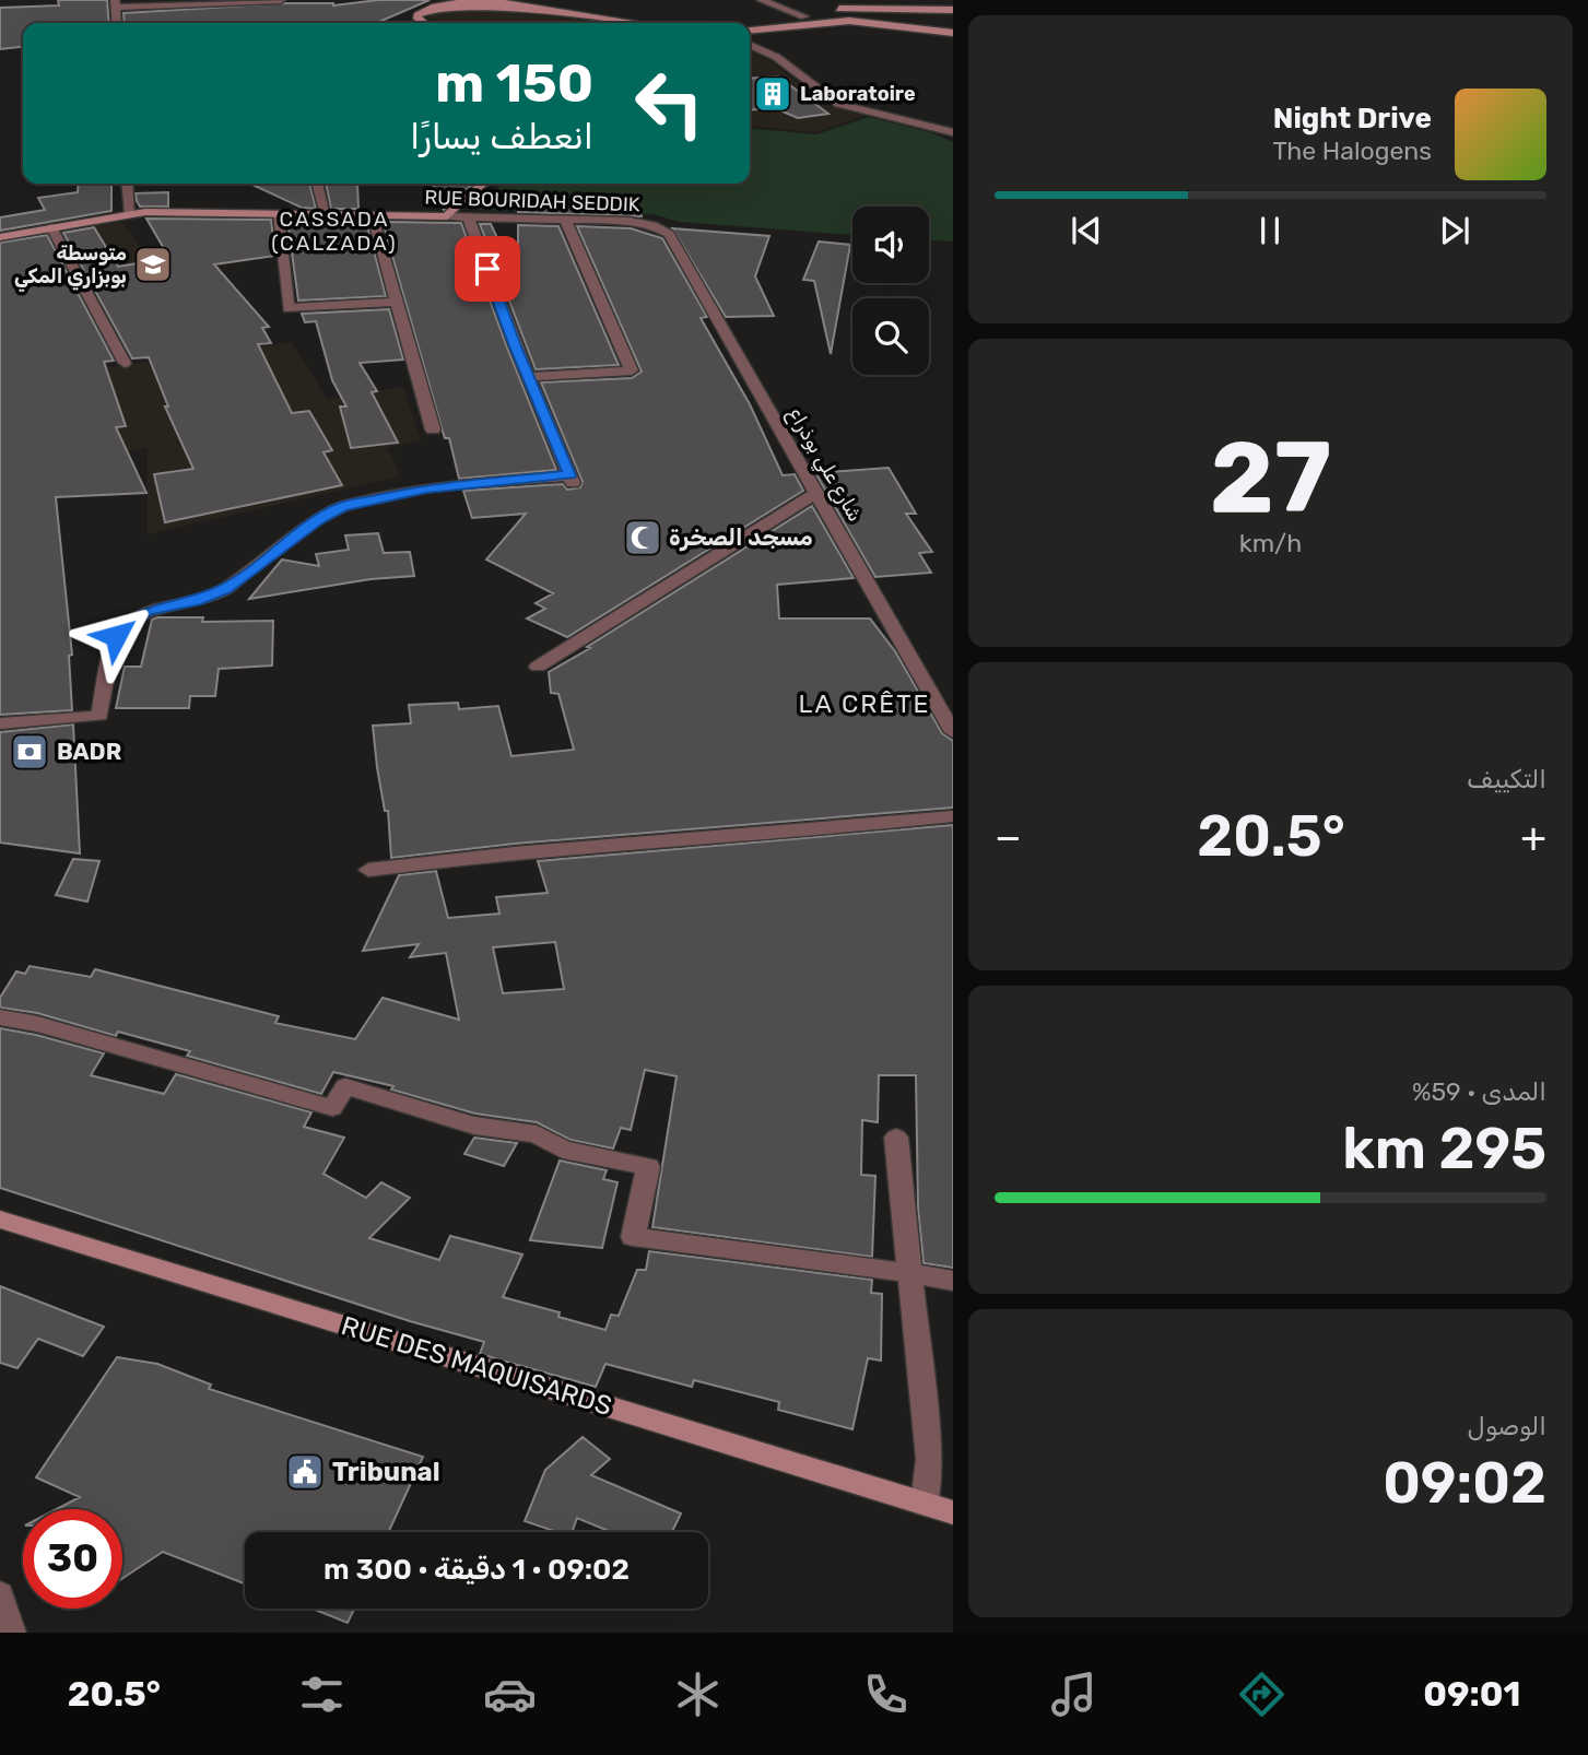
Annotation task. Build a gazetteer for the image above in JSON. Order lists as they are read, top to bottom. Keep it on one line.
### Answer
{"streets":{"main road":["RUE BOURIDAH SEDDIK","RUE DES MAQUISARDS"],"street":["شارع علي بوذراع"]},"crossings":[["RUE BOURIDAH SEDDIK","شارع علي بوذراع"]],"districts":["CASSADA (CALZADA)","LA CRÊTE"],"places":{"building":["Laboratoire"],"school or university":["متوسطة بوبزاري المكي"],"mosque":["مسجد الصخرة"],"bank":["BADR"],"public building":["Tribunal"]},"page":{"turn":["150 m","انعطف يسارًا"],"song":["Night Drive","The Halogens"],"tile":[["27","km/h"],"التكييف",["المدى · 59%","295 km"],["الوصول","09:02"]],"heat":["−","20.5°","+"],"limit":"30","trip":"09:02 · 1 دقيقة · 300 m","tabs":["09:01","20.5°"]}}
